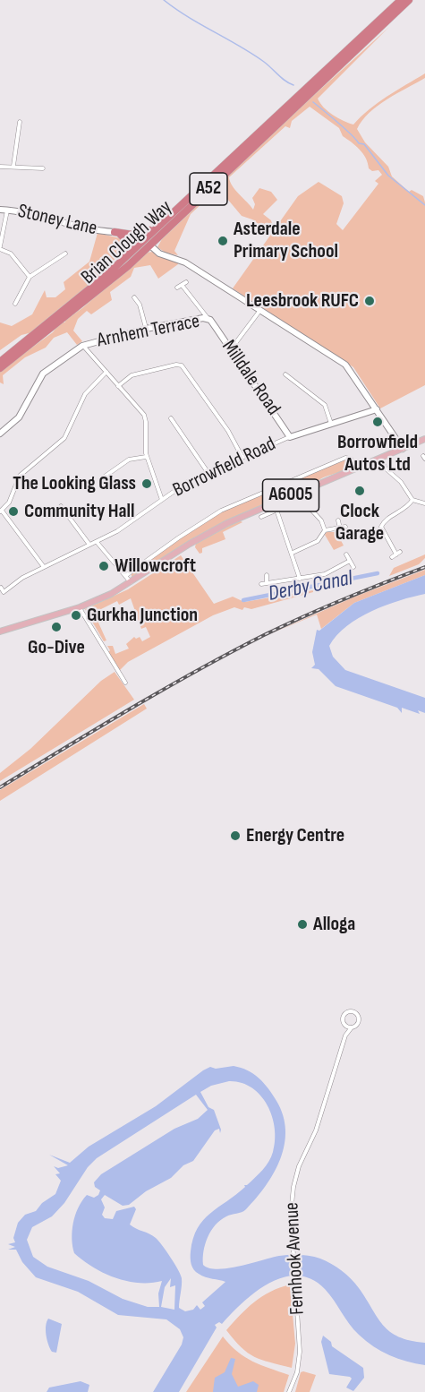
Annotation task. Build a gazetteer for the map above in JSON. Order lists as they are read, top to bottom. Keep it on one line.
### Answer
{"streets":{"highway":["A52","Brian Clough Way"],"main road":["A6005"],"street":["Stoney Lane","Arnhem Terrace","Milldale Road","Borrowfield Road","Fernhook Avenue"]},"crossings":[["Arnhem Terrace","Milldale Road"],["Milldale Road","Borrowfield Road"]],"water":["Derby Canal"],"places":["Asterdale Primary School","Leesbrook RUFC","Borrowfield Autos Ltd","The Looking Glass","Clock Garage","Community Hall","Willowcroft","Gurkha Junction","Go-Dive","Energy Centre","Alloga"]}
